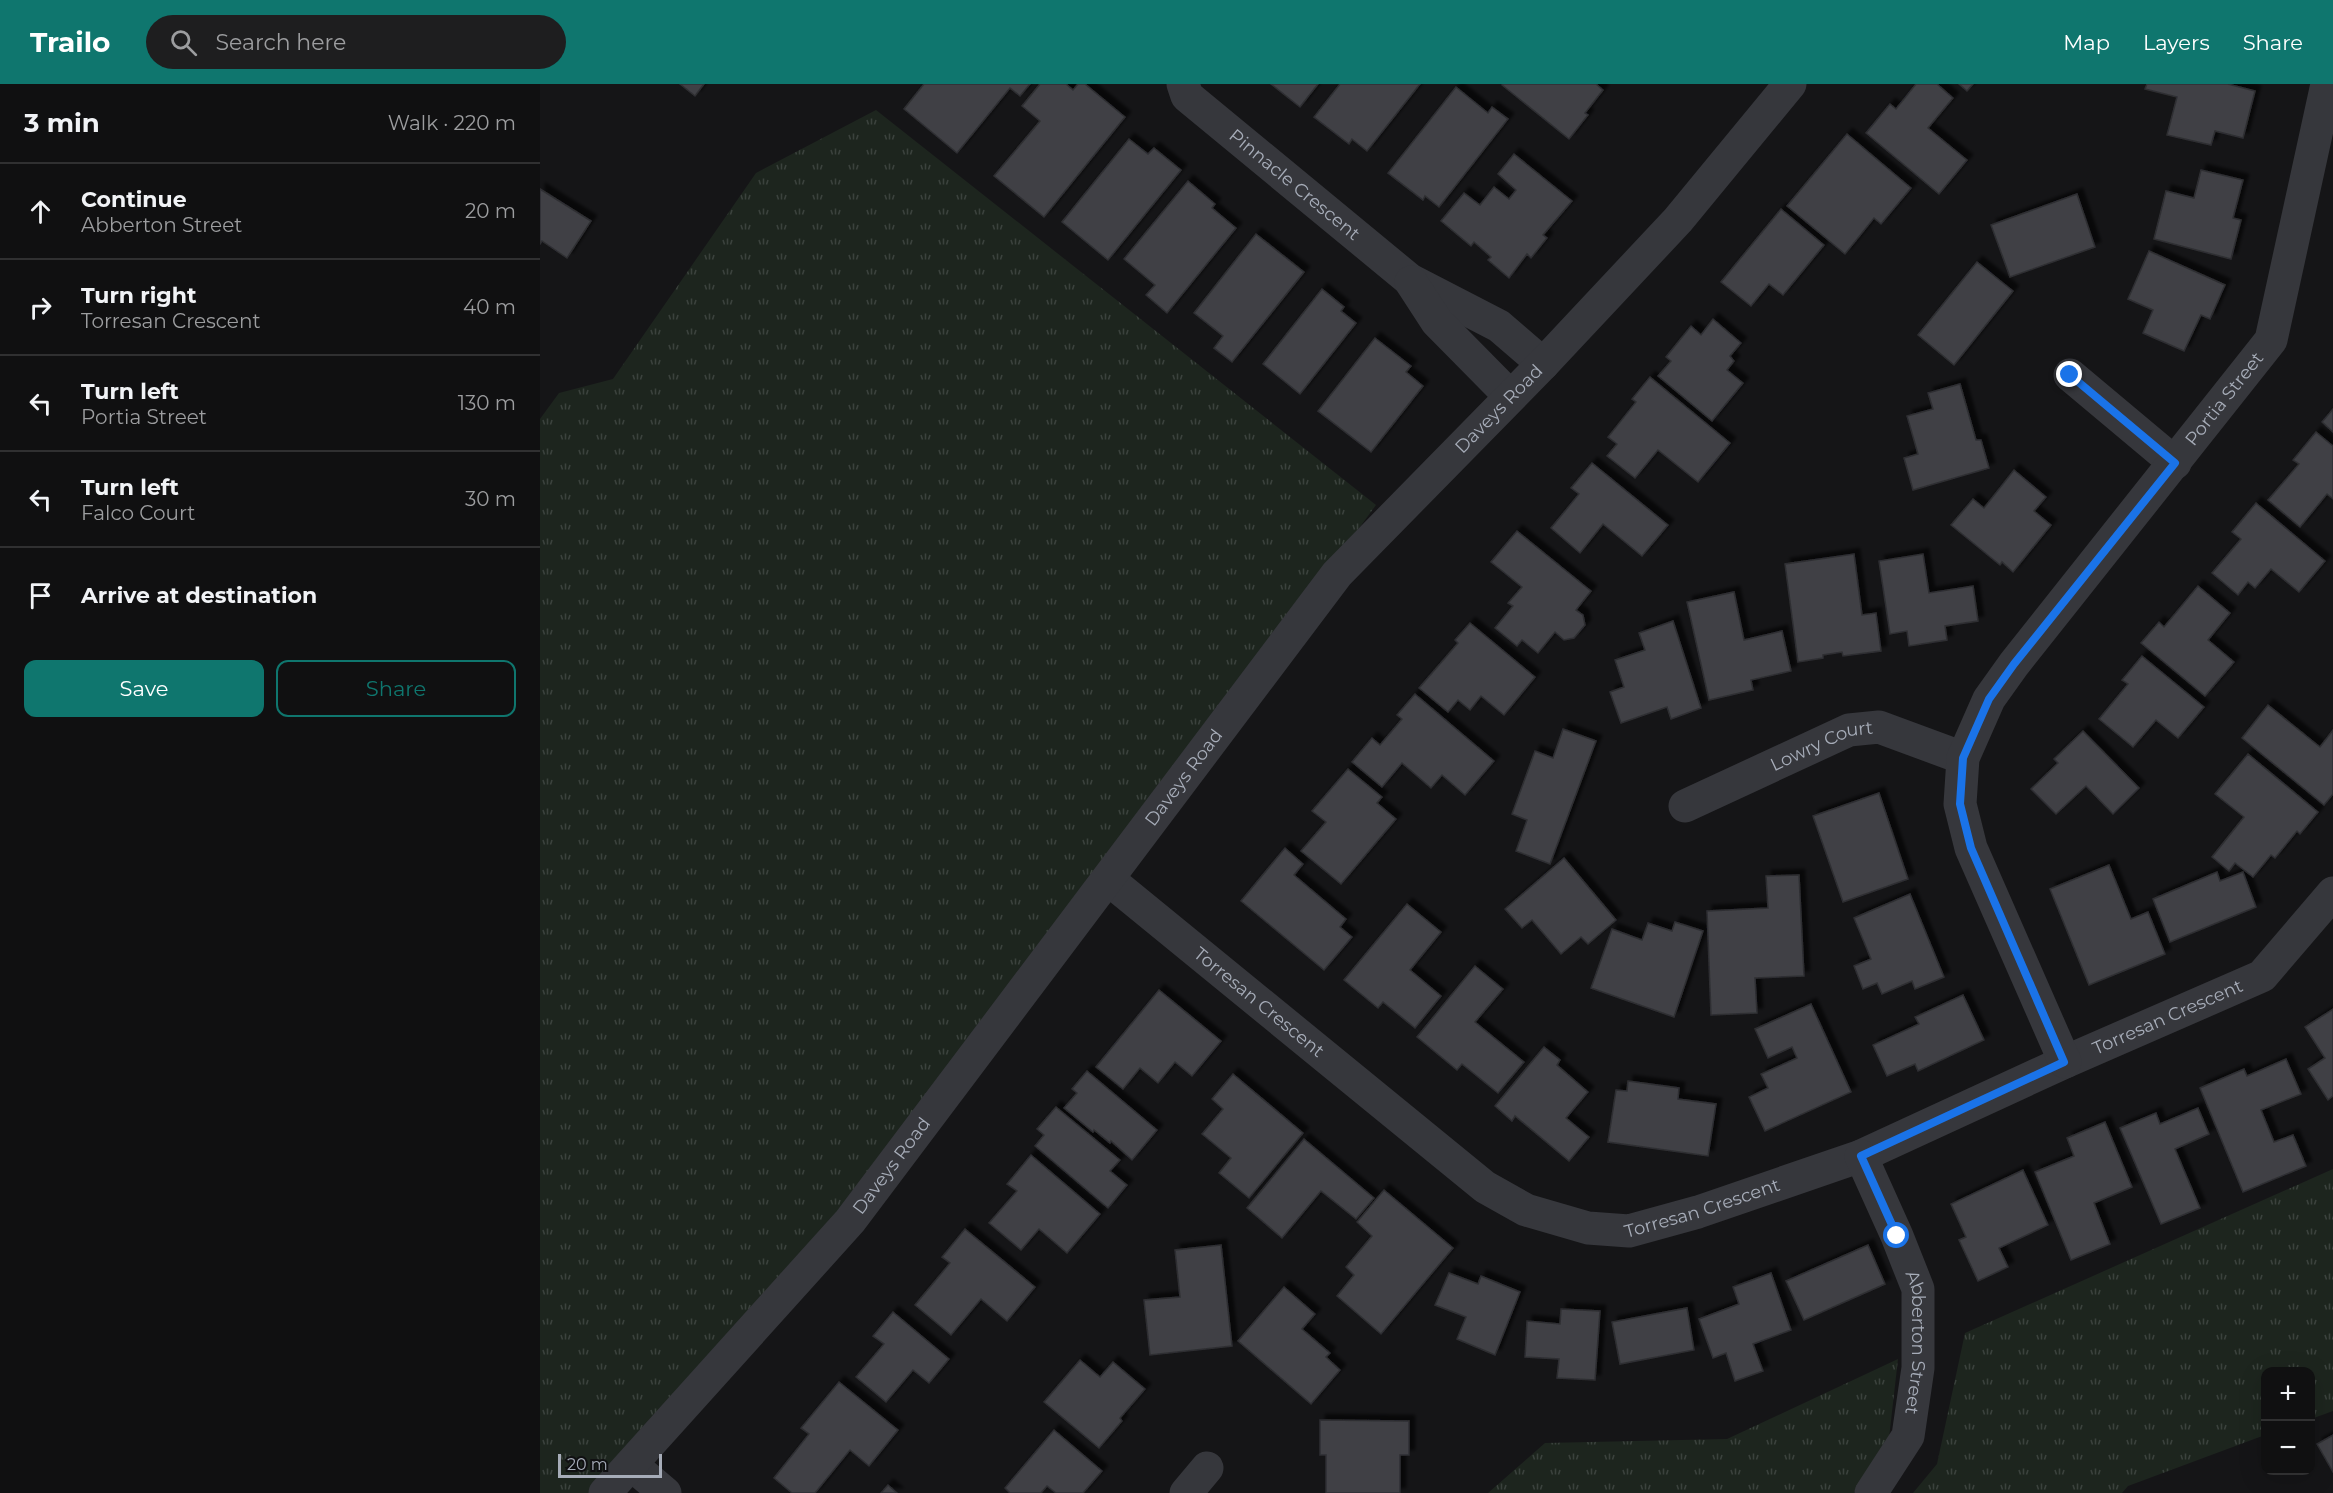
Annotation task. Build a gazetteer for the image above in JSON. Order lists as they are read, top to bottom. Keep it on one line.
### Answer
{"streets":{"street":["Pinnacle Crescent","Portia Street","Daveys Road","Lowry Court","Torresan Crescent","Abberton Street"]},"crossings":[["Pinnacle Crescent","Daveys Road"],["Portia Street","Lowry Court"],["Portia Street","Torresan Crescent"],["Daveys Road","Torresan Crescent"],["Torresan Crescent","Abberton Street"]],"scale_bar":"20 m","page":{"header":"Trailo","search":"Search here","nav":["Map","Layers","Share"],"heading":["3 min","Walk · 220 m"],"list":[["Continue","Abberton Street","20 m"],["Turn right","Torresan Crescent","40 m"],["Turn left","Portia Street","130 m"],["Turn left","Falco Court","30 m"],"Arrive at destination"],"buttons":["Save","Share"],"map_buttons":["+","−"],"scale":"20 m"}}
